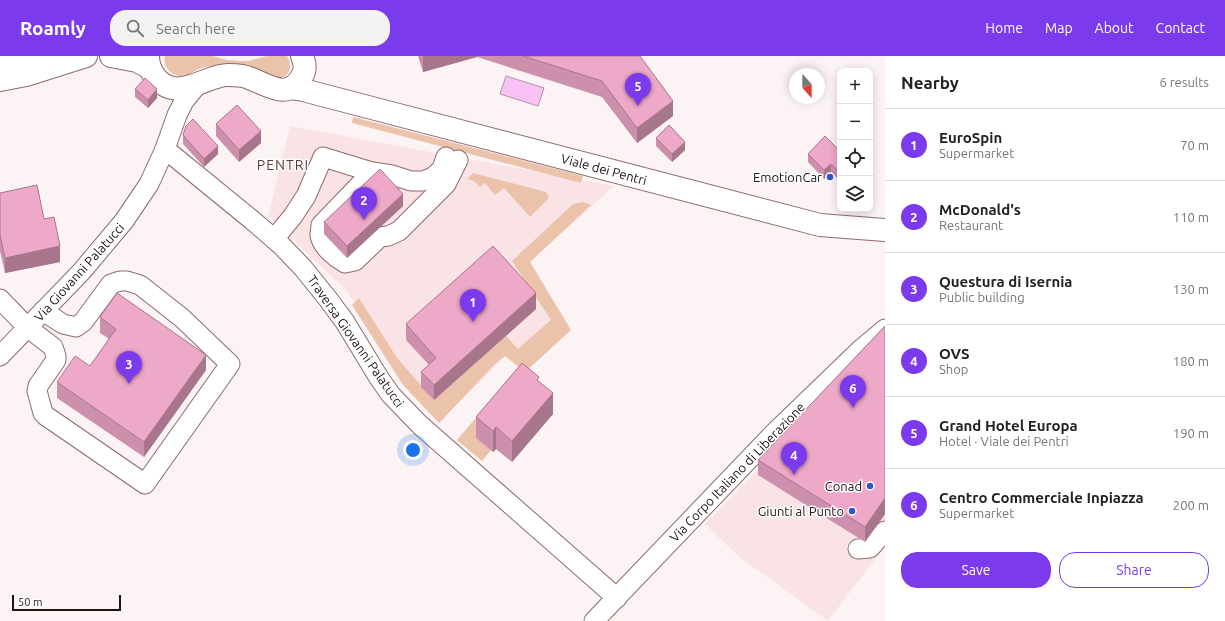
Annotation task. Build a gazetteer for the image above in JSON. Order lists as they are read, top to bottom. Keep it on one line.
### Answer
{"streets":{"main road":["Viale dei Pentri"],"street":["Via Giovanni Palatucci","Traversa Giovanni Palatucci","Via Corpo Italiano di Liberazione"]},"crossings":[["Viale dei Pentri","Via Giovanni Palatucci"],["Via Giovanni Palatucci","Traversa Giovanni Palatucci"],["Traversa Giovanni Palatucci","Via Corpo Italiano di Liberazione"]],"districts":["PENTRI"],"places":["EmotionCar","Conad","Giunti al Punto"],"scale_bar":"50 m","north":"bottom","page":{"header":"Roamly","search":"Search here","nav":["Home","Map","About","Contact"],"heading":["Nearby","6 results"],"map_buttons":["+","−"],"pins":["5","2","1","3","6","4"],"list":[{"mark":"1","name":"EuroSpin","note":"Supermarket","value":"70 m"},{"mark":"2","name":"McDonald's","note":"Restaurant","value":"110 m"},{"mark":"3","name":"Questura di Isernia","note":"Public building","value":"130 m"},{"mark":"4","name":"OVS","note":"Shop","value":"180 m"},{"mark":"5","name":"Grand Hotel Europa","note":"Hotel · Viale dei Pentri","value":"190 m"},{"mark":"6","name":"Centro Commerciale Inpiazza","note":"Supermarket","value":"200 m"}],"buttons":["Save","Share"],"scale":"50 m"}}
